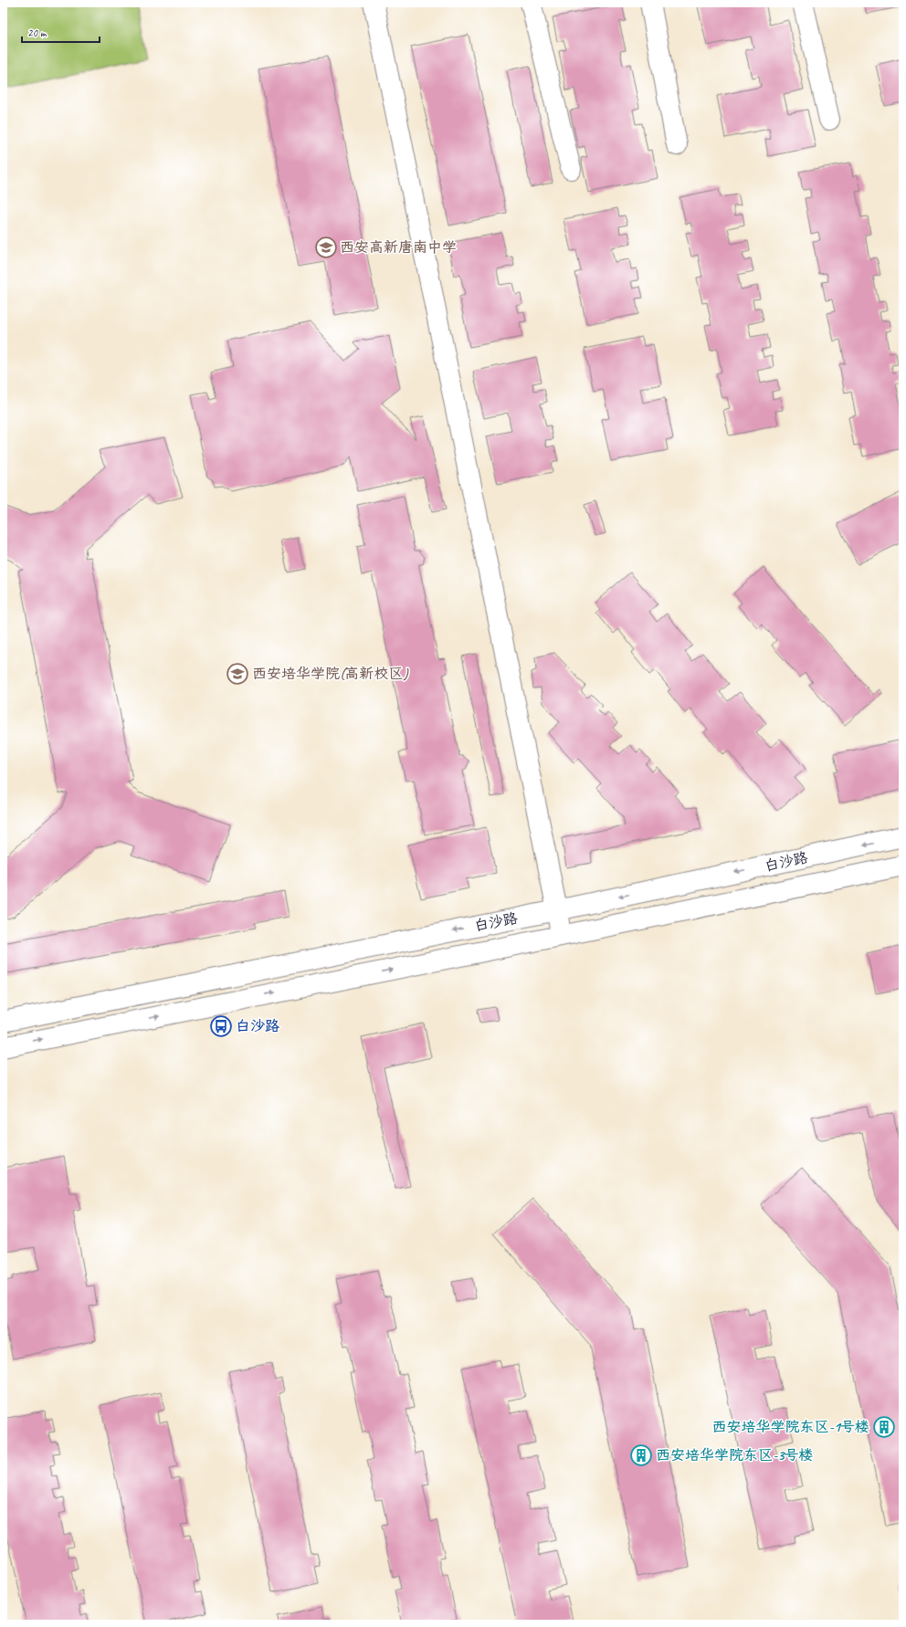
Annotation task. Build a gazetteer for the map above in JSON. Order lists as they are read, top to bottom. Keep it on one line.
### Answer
{"streets":{"street":["白沙路"]},"places":{"school or university":["西安高新唐南中学","西安培华学院(高新校区)"],"bus stop":["白沙路"],"building":["西安培华学院东区-1号楼","西安培华学院东区-3号楼"]},"scale_bar":"20 m"}
